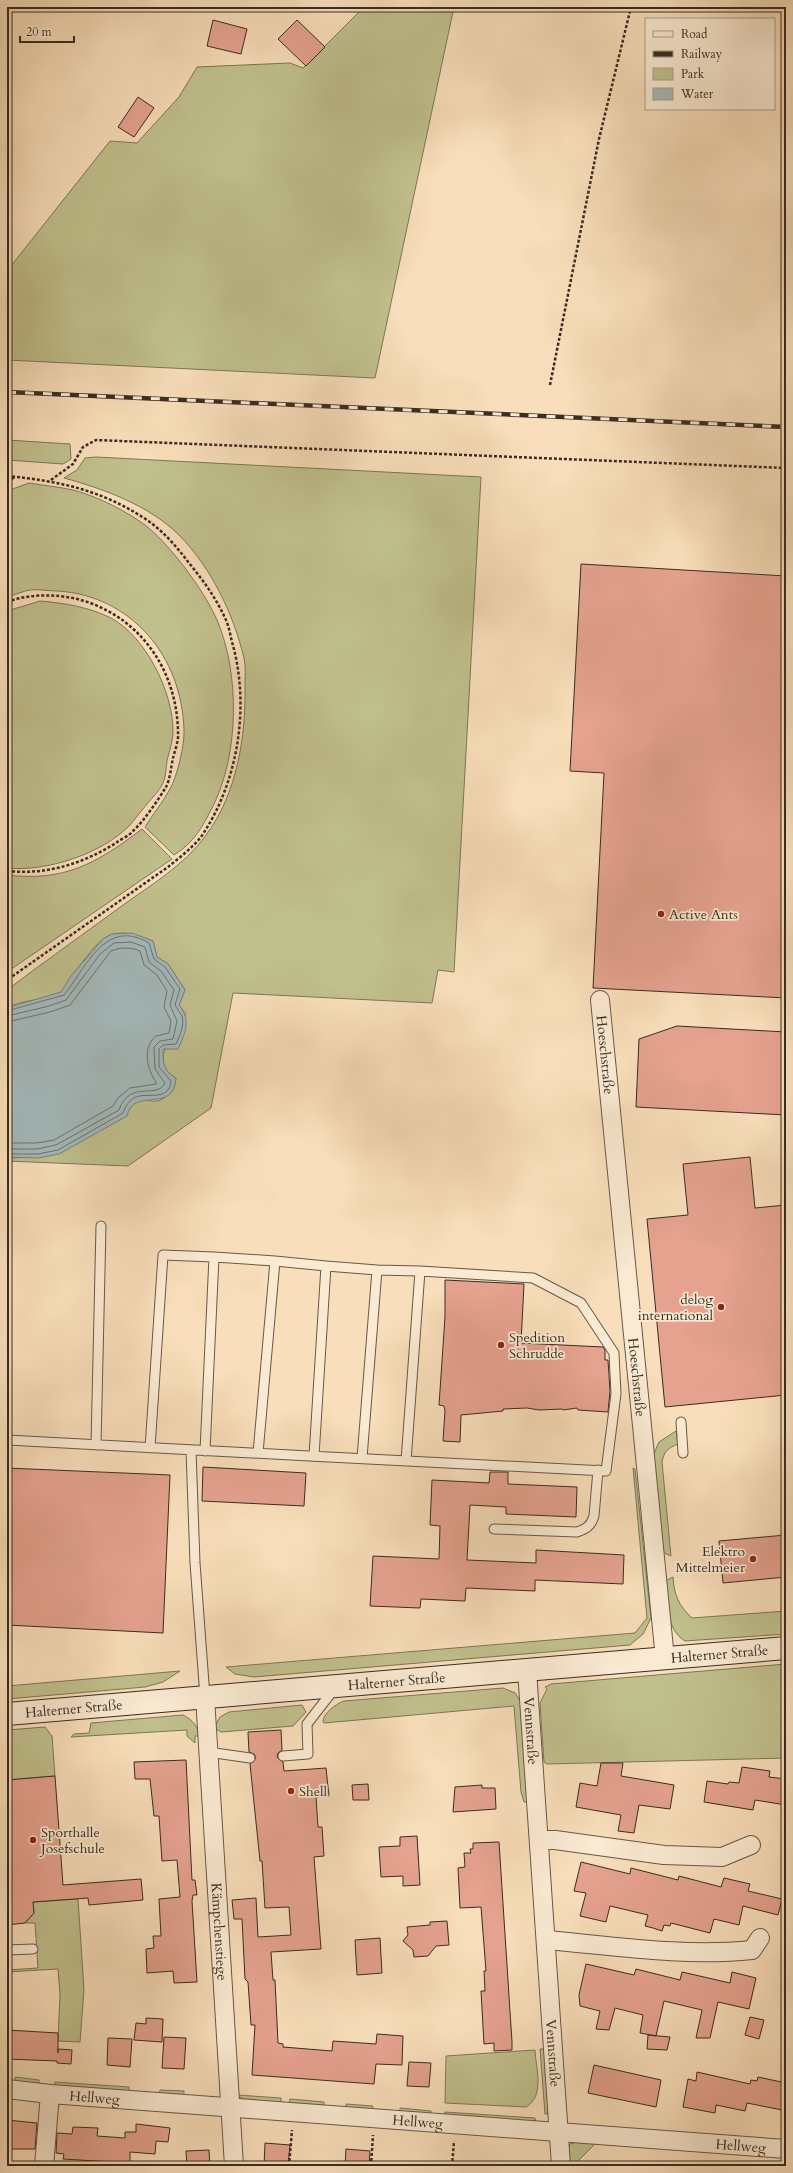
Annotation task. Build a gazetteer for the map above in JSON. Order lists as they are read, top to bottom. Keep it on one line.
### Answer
{"streets":{"main road":["Halterner Straße"],"street":["Hoeschstraße","Vennstraße","Kämpchenstiege","Hellweg"]},"crossings":[["Hoeschstraße","Halterner Straße"],["Halterner Straße","Vennstraße"],["Halterner Straße","Kämpchenstiege"],["Vennstraße","Hellweg"],["Kämpchenstiege","Hellweg"]],"places":["Active Ants","delog international","Spedition Schrudde","Elektro Mittelmeier","Shell","Sporthalle Josefschule"],"legend":["Road","Railway","Park","Water"],"scale_bar":"20 m"}
